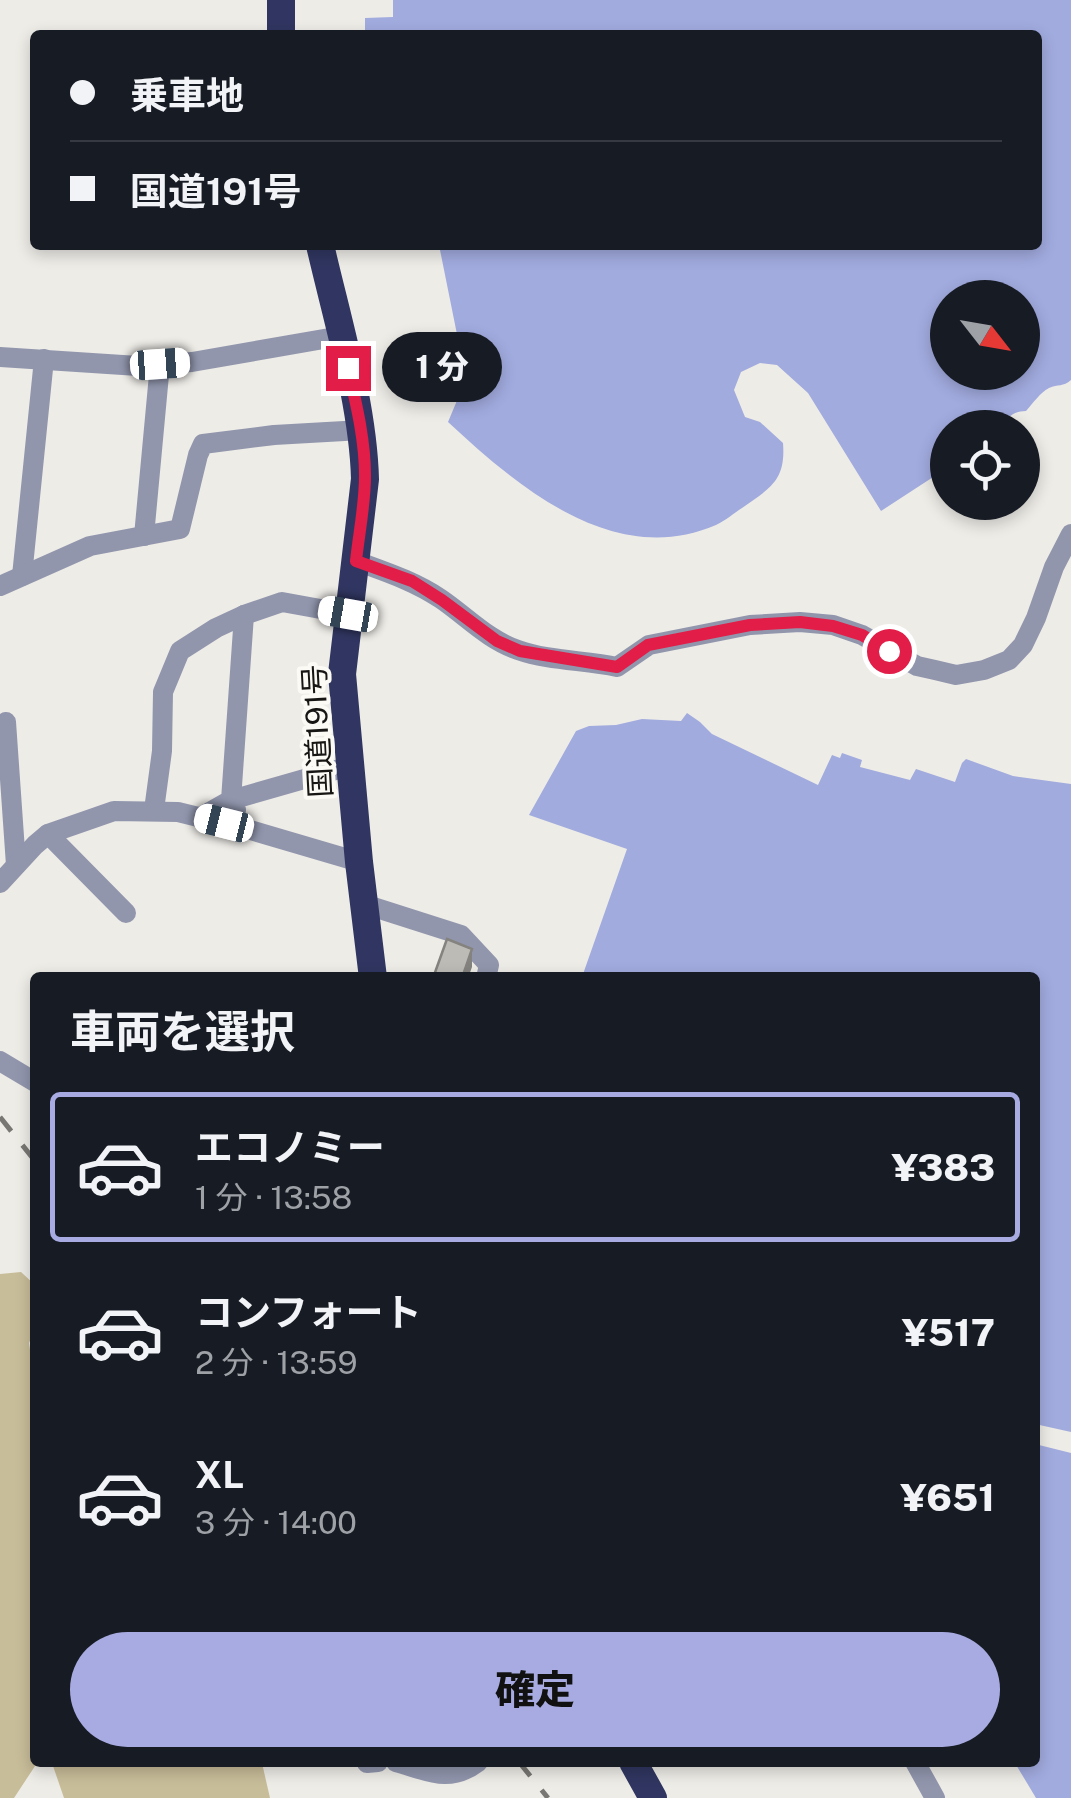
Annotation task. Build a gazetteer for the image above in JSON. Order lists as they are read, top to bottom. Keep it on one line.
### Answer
{"streets":{"highway":["国道191号"]},"north":"bottom right","page":{"banner":["乗車地","国道191号"],"bubble":"1 分","heading":"車両を選択","list":[{"name":"エコノミー","note":"1 分 · 13:58","value":"¥383"},{"name":"コンフォート","note":"2 分 · 13:59","value":"¥517"},{"name":"XL","note":"3 分 · 14:00","value":"¥651"}],"buttons":"確定"}}
